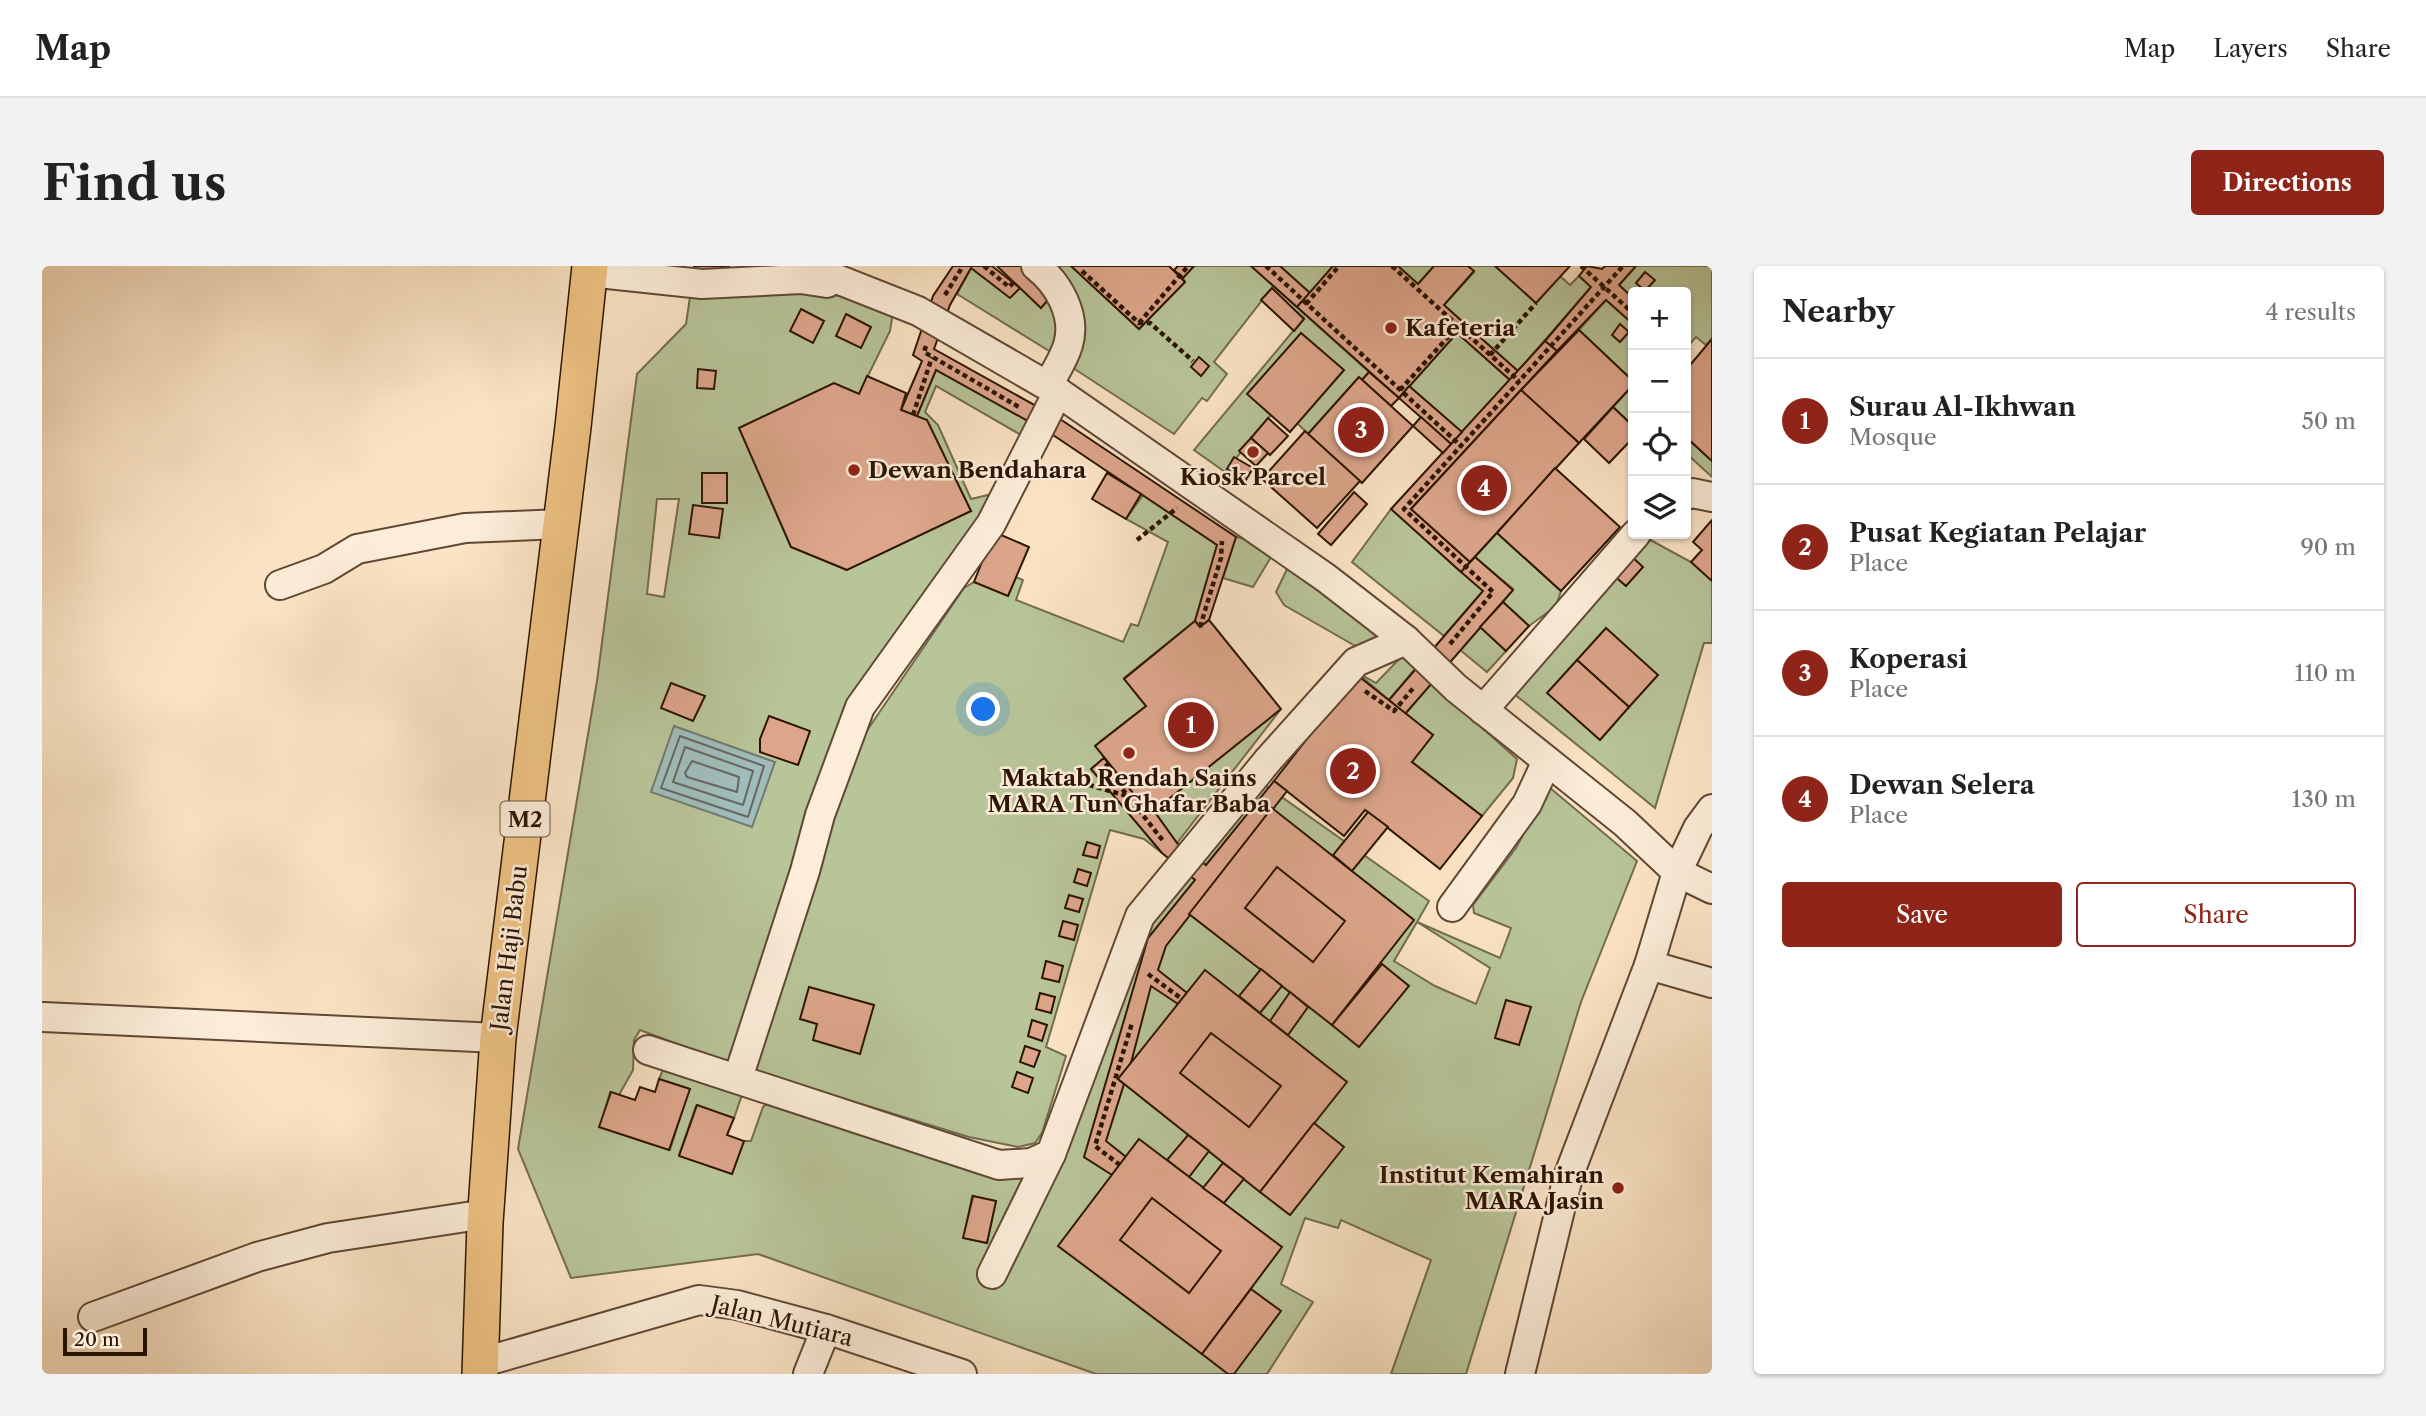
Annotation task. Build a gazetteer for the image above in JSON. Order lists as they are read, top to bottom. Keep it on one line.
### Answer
{"streets":{"main road":["M2","Jalan Haji Babu"],"street":["Jalan Mutiara"]},"crossings":[["Jalan Haji Babu","Jalan Mutiara"]],"places":["Kafeteria","Kiosk Parcel","Dewan Bendahara","Maktab Rendah Sains MARA Tun Ghafar Baba","Institut Kemahiran MARA Jasin"],"scale_bar":"20 m","page":{"header":"Map","nav":["Map","Layers","Share"],"buttons":["Directions",["Save","Share"]],"title":"Find us","heading":["Nearby","4 results"],"map_buttons":["+","−"],"list":[{"mark":"1","name":"Surau Al-Ikhwan","note":"Mosque","value":"50 m"},{"mark":"2","name":"Pusat Kegiatan Pelajar","note":"Place","value":"90 m"},{"mark":"3","name":"Koperasi","note":"Place","value":"110 m"},{"mark":"4","name":"Dewan Selera","note":"Place","value":"130 m"}],"pins":["3","4","1","2"],"scale":"20 m"}}
